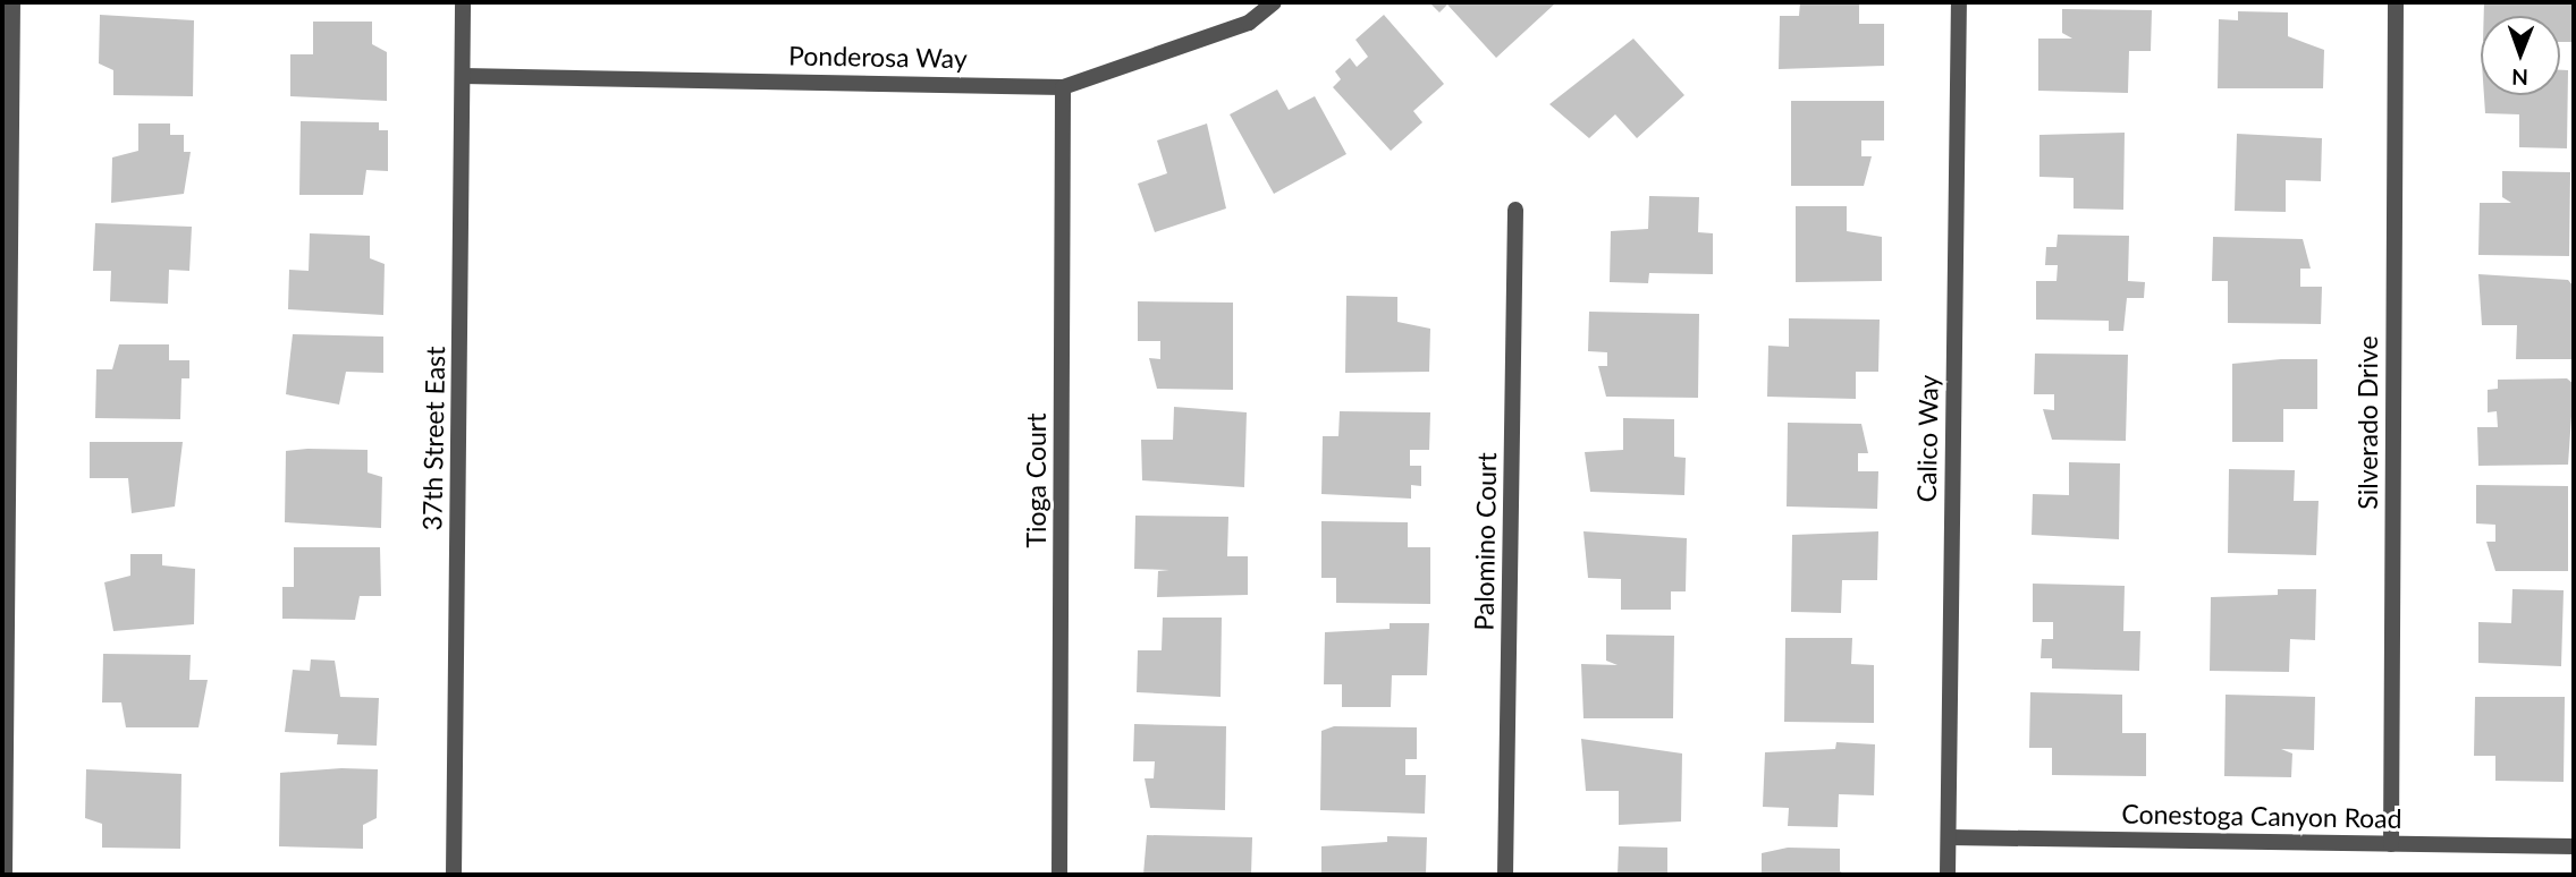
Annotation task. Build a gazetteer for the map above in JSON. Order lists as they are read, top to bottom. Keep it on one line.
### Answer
{"streets":{"street":["Ponderosa Way","Silverado Drive","37th Street East","Calico Way","Tioga Court","Palomino Court","Conestoga Canyon Road"]},"crossings":[["Ponderosa Way","37th Street East"],["Ponderosa Way","Tioga Court"],["Silverado Drive","Conestoga Canyon Road"],["Calico Way","Conestoga Canyon Road"]],"north":"bottom"}
